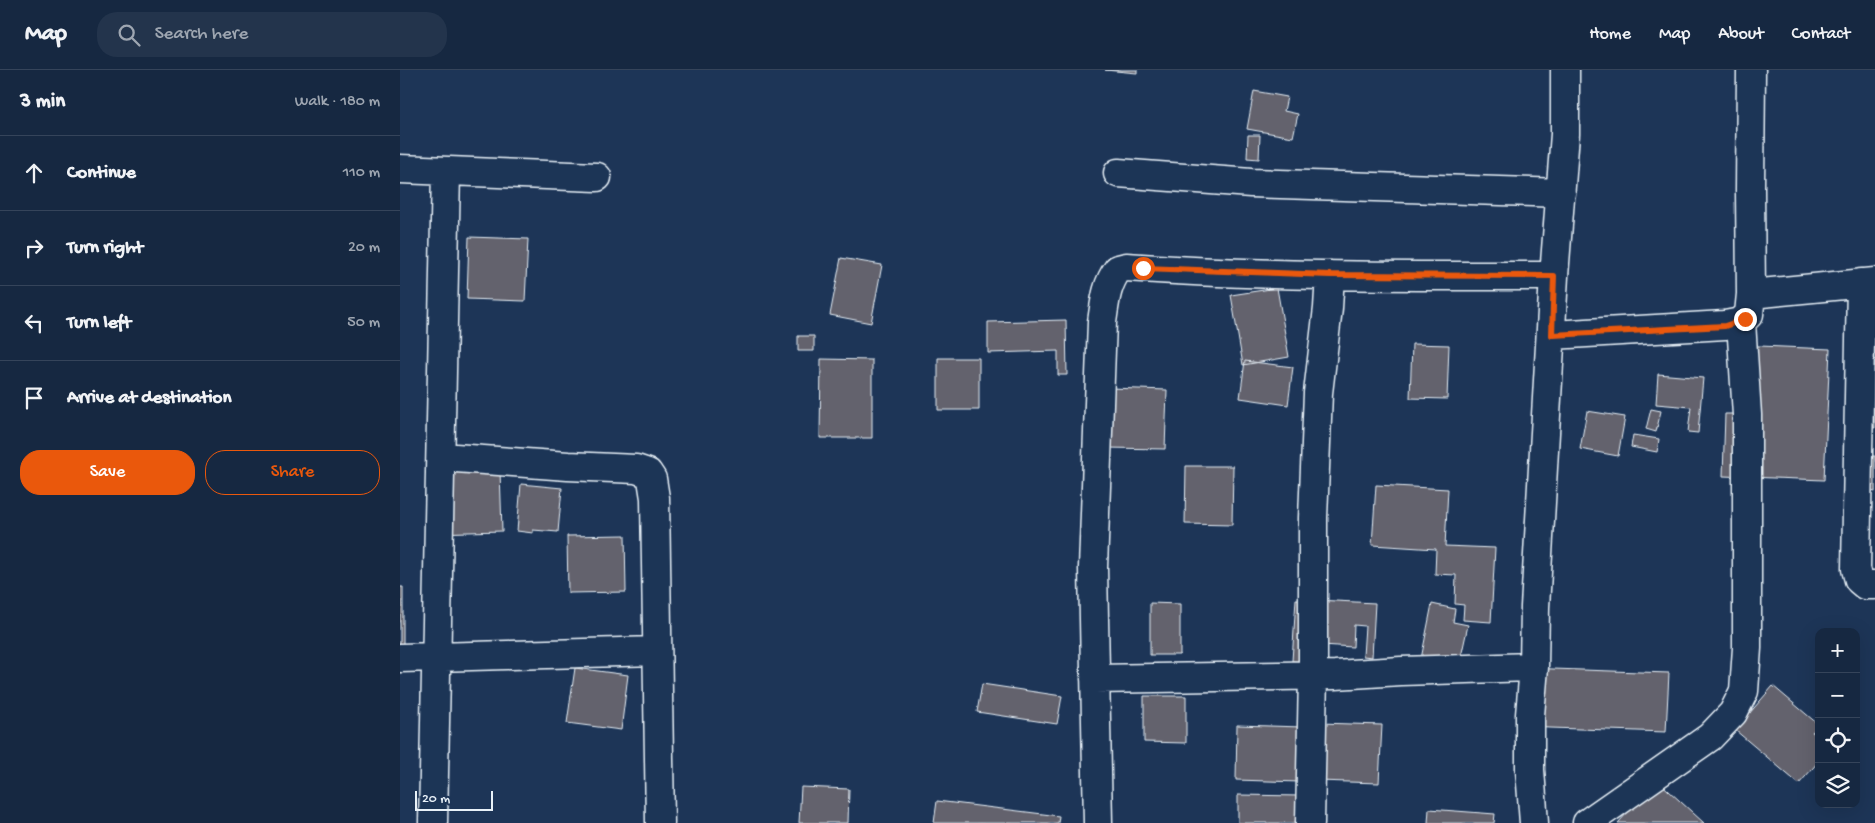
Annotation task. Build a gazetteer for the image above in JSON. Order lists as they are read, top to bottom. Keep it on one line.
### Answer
{"scale_bar":"20 m","page":{"header":"Map","search":"Search here","nav":["Home","Map","About","Contact"],"heading":["3 min","Walk · 180 m"],"list":[["Continue","110 m"],["Turn right","20 m"],["Turn left","50 m"],"Arrive at destination"],"buttons":["Save","Share"],"map_buttons":["+","−"],"scale":"20 m"}}
